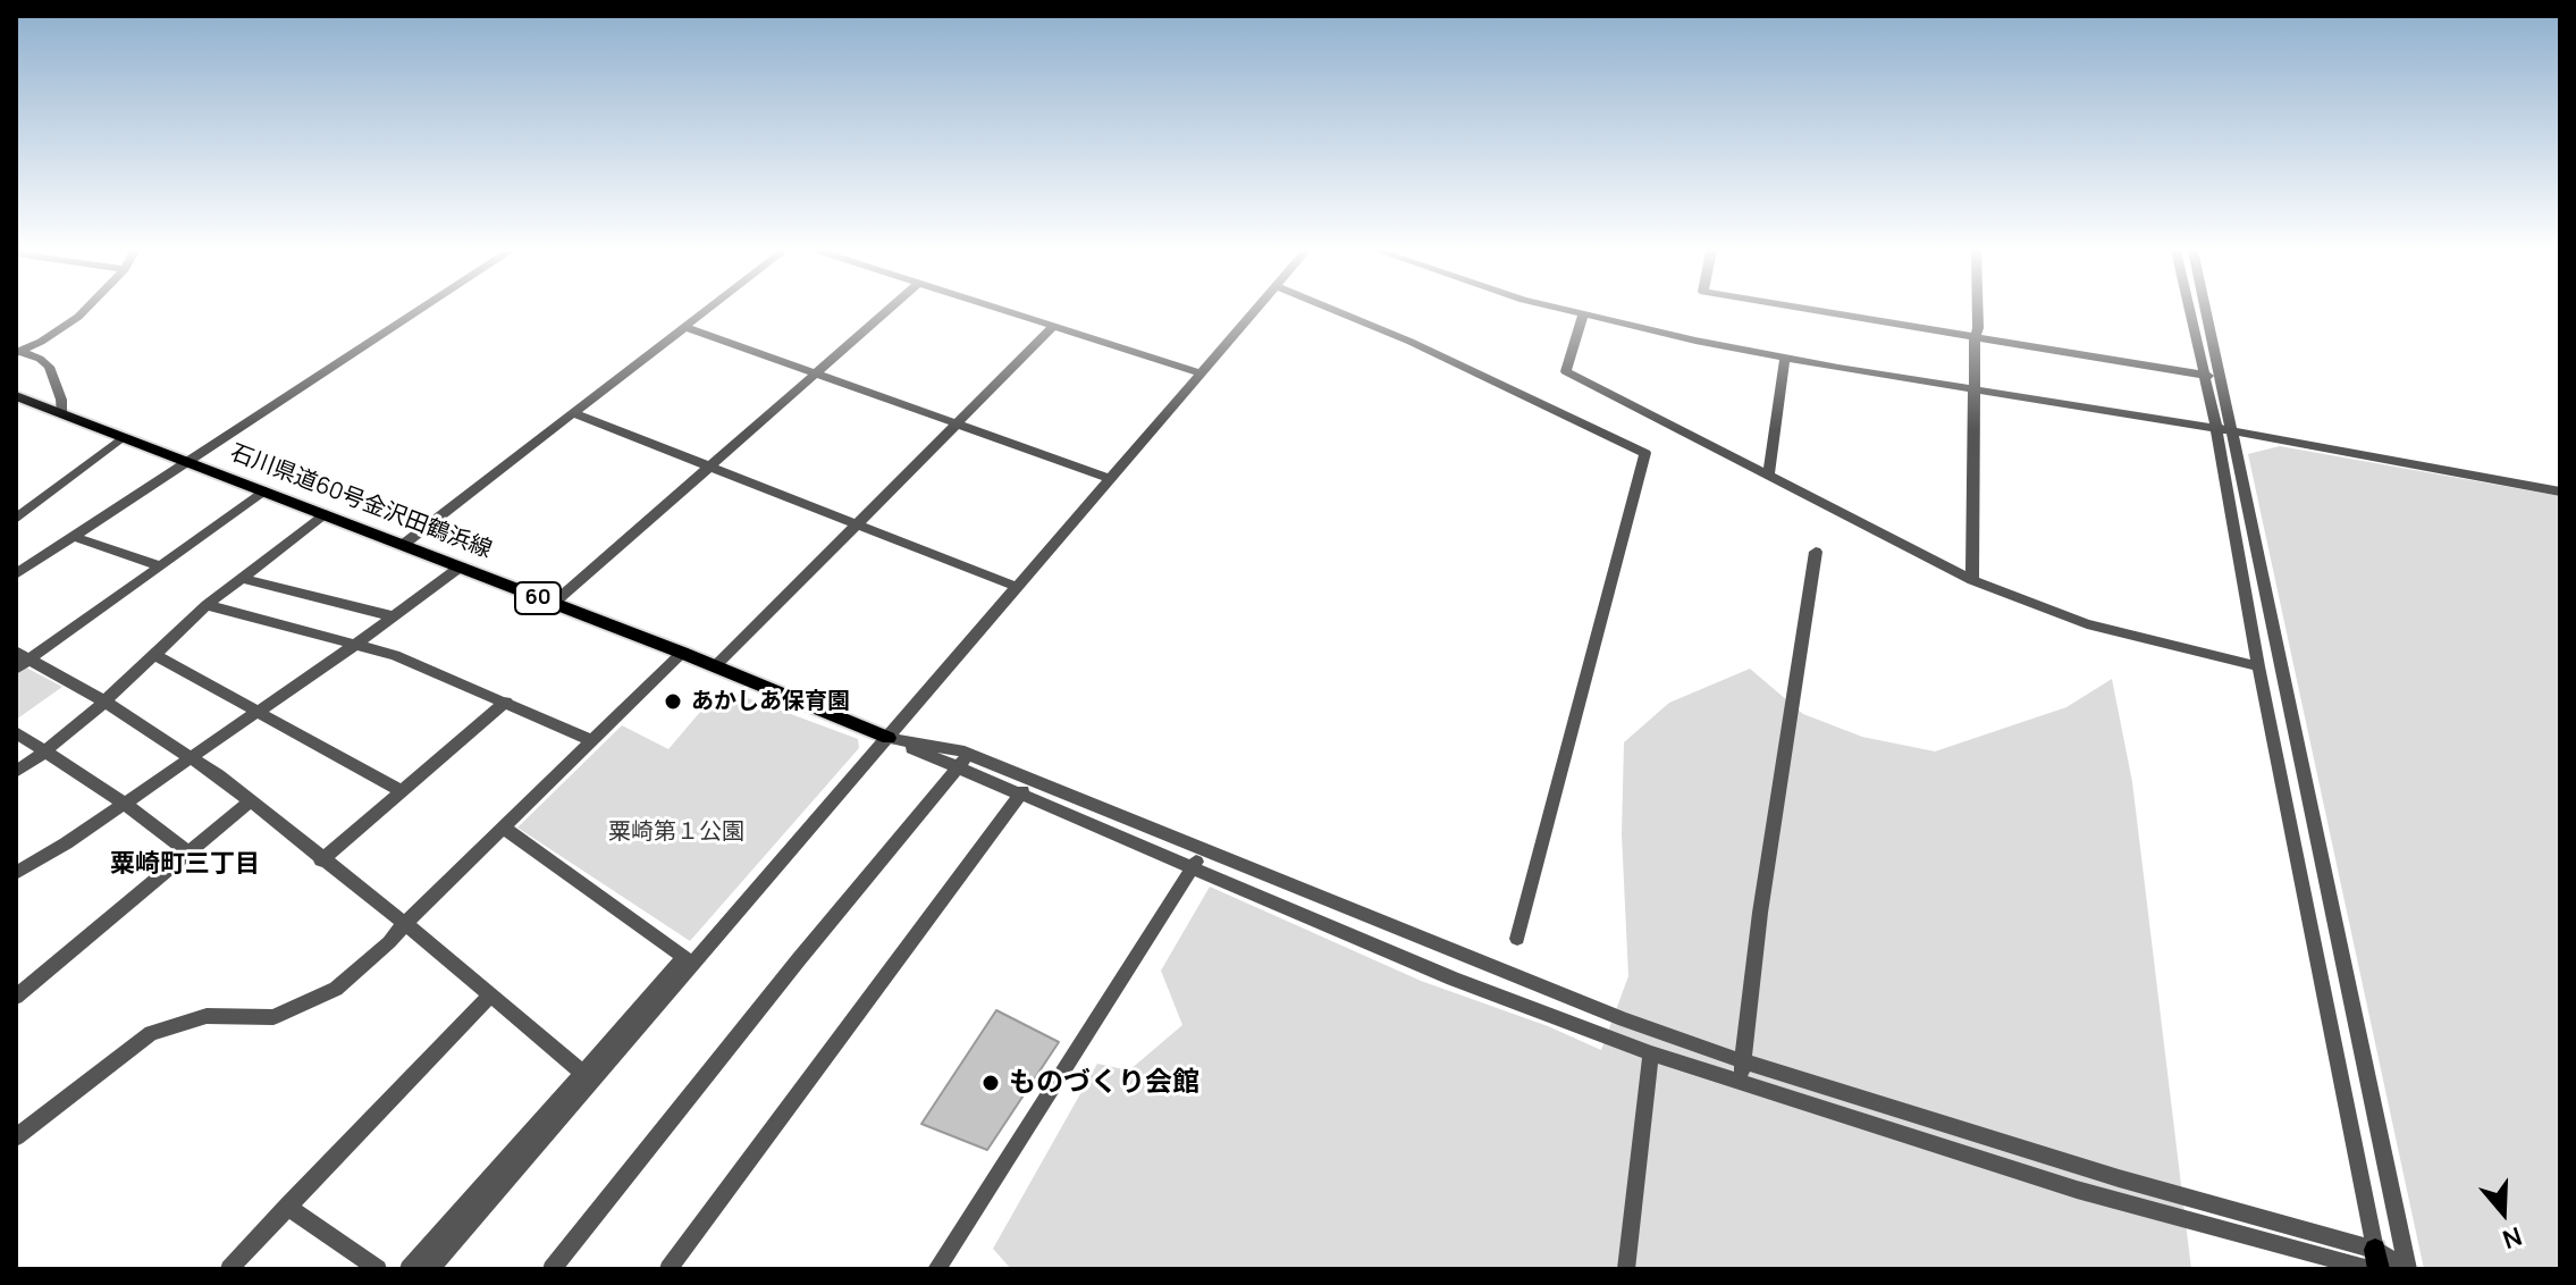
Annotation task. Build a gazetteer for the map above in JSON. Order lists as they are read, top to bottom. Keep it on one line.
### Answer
{"streets":{"main road":["石川県道60号金沢田鶴浜線","60"]},"districts":["粟崎町三丁目"],"parks":["粟崎第１公園"],"places":["あかしあ保育園","ものづくり会館"],"north":"bottom"}
